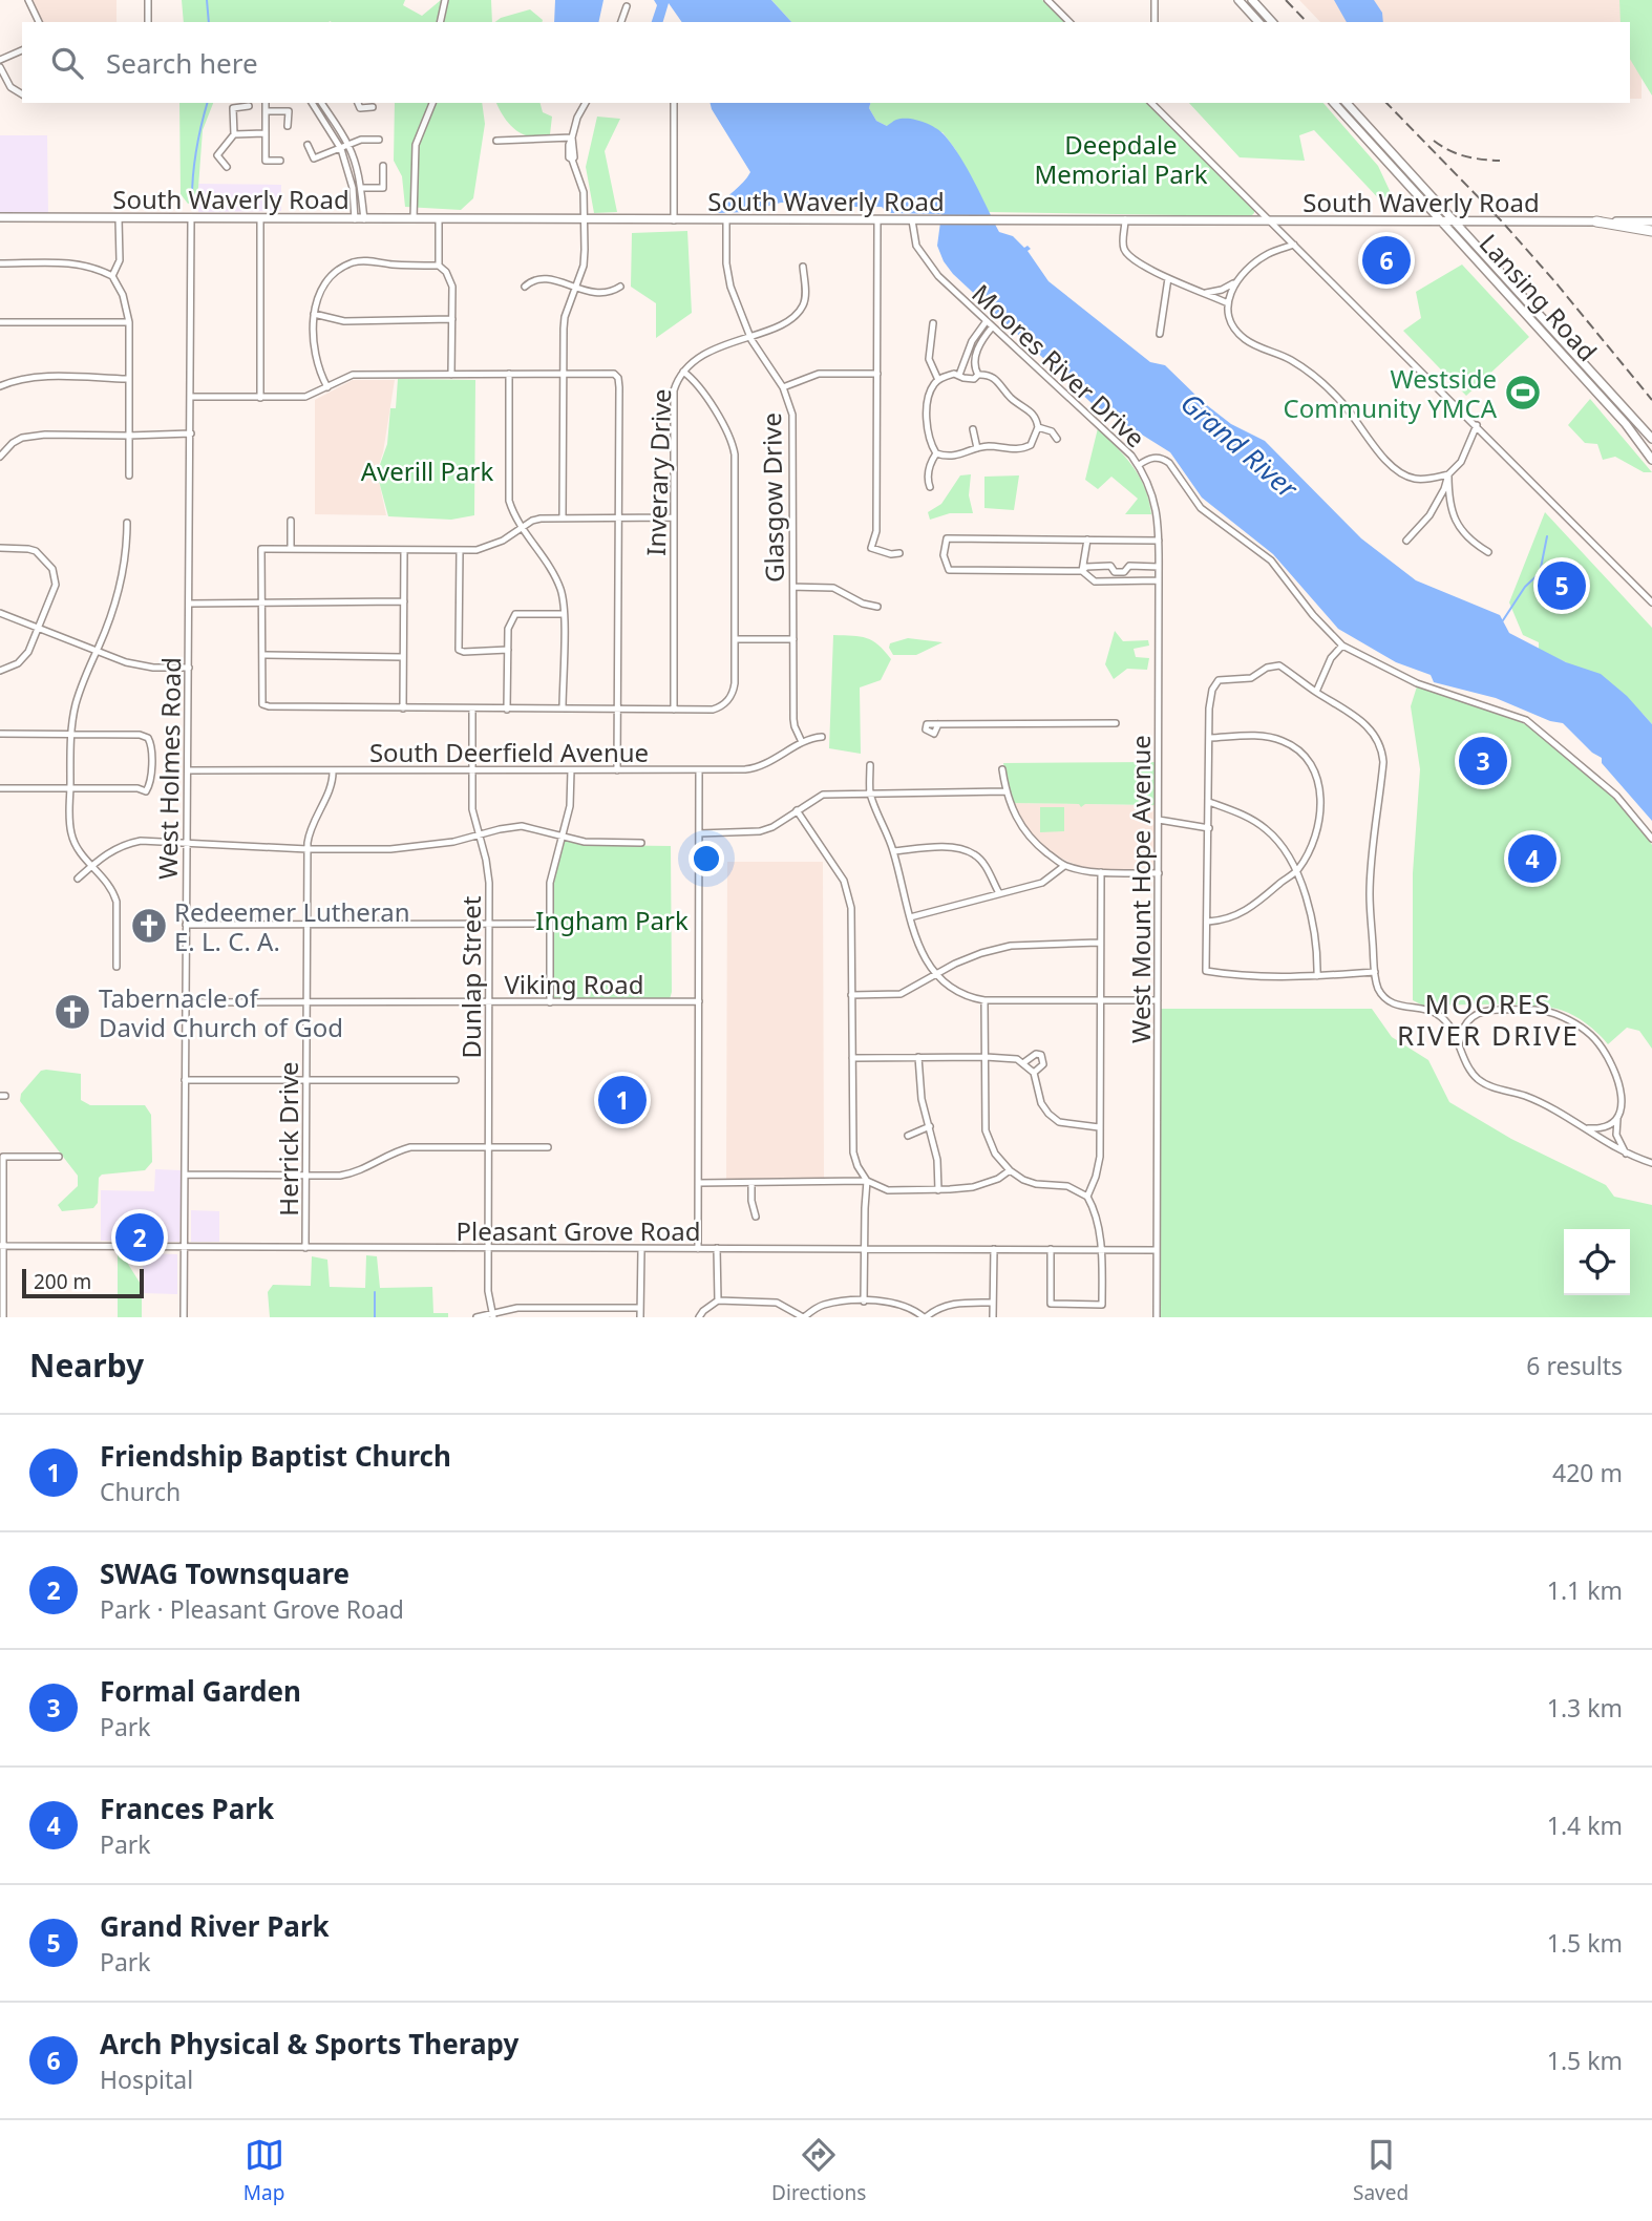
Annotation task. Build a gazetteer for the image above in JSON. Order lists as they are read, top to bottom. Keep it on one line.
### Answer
{"streets":{"main road":["South Waverly Road","Lansing Road"],"street":["Moores River Drive","Inverary Drive","Glasgow Drive","South Deerfield Avenue","West Holmes Road","West Mount Hope Avenue","Dunlap Street","Viking Road","Herrick Drive","Pleasant Grove Road"]},"crossings":[["South Waverly Road","Lansing Road"],["South Waverly Road","Moores River Drive"],["South Waverly Road","Glasgow Drive"],["South Waverly Road","West Holmes Road"],["Moores River Drive","West Mount Hope Avenue"],["Inverary Drive","Glasgow Drive"],["Glasgow Drive","South Deerfield Avenue"],["South Deerfield Avenue","West Holmes Road"],["South Deerfield Avenue","Dunlap Street"],["South Deerfield Avenue","Herrick Drive"],["West Holmes Road","Viking Road"],["West Holmes Road","Pleasant Grove Road"],["West Mount Hope Avenue","Pleasant Grove Road"],["Dunlap Street","Viking Road"],["Dunlap Street","Pleasant Grove Road"],["Viking Road","Herrick Drive"],["Herrick Drive","Pleasant Grove Road"]],"districts":["MOORES RIVER DRIVE"],"water":["Grand River"],"parks":["Deepdale Memorial Park","Averill Park","Ingham Park"],"places":{"sports":["Westside Community YMCA"],"church":["Redeemer Lutheran E. L. C. A.","Tabernacle of David Church of God"]},"scale_bar":"200 m","page":{"search":"Search here","pins":["6","5","3","4","1","2"],"scale":"200 m","heading":["Nearby","6 results"],"list":[{"mark":"1","name":"Friendship Baptist Church","note":"Church","value":"420 m"},{"mark":"2","name":"SWAG Townsquare","note":"Park · Pleasant Grove Road","value":"1.1 km"},{"mark":"3","name":"Formal Garden","note":"Park","value":"1.3 km"},{"mark":"4","name":"Frances Park","note":"Park","value":"1.4 km"},{"mark":"5","name":"Grand River Park","note":"Park","value":"1.5 km"},{"mark":"6","name":"Arch Physical & Sports Therapy","note":"Hospital","value":"1.5 km"}],"nav":["Map","Directions","Saved"]}}
